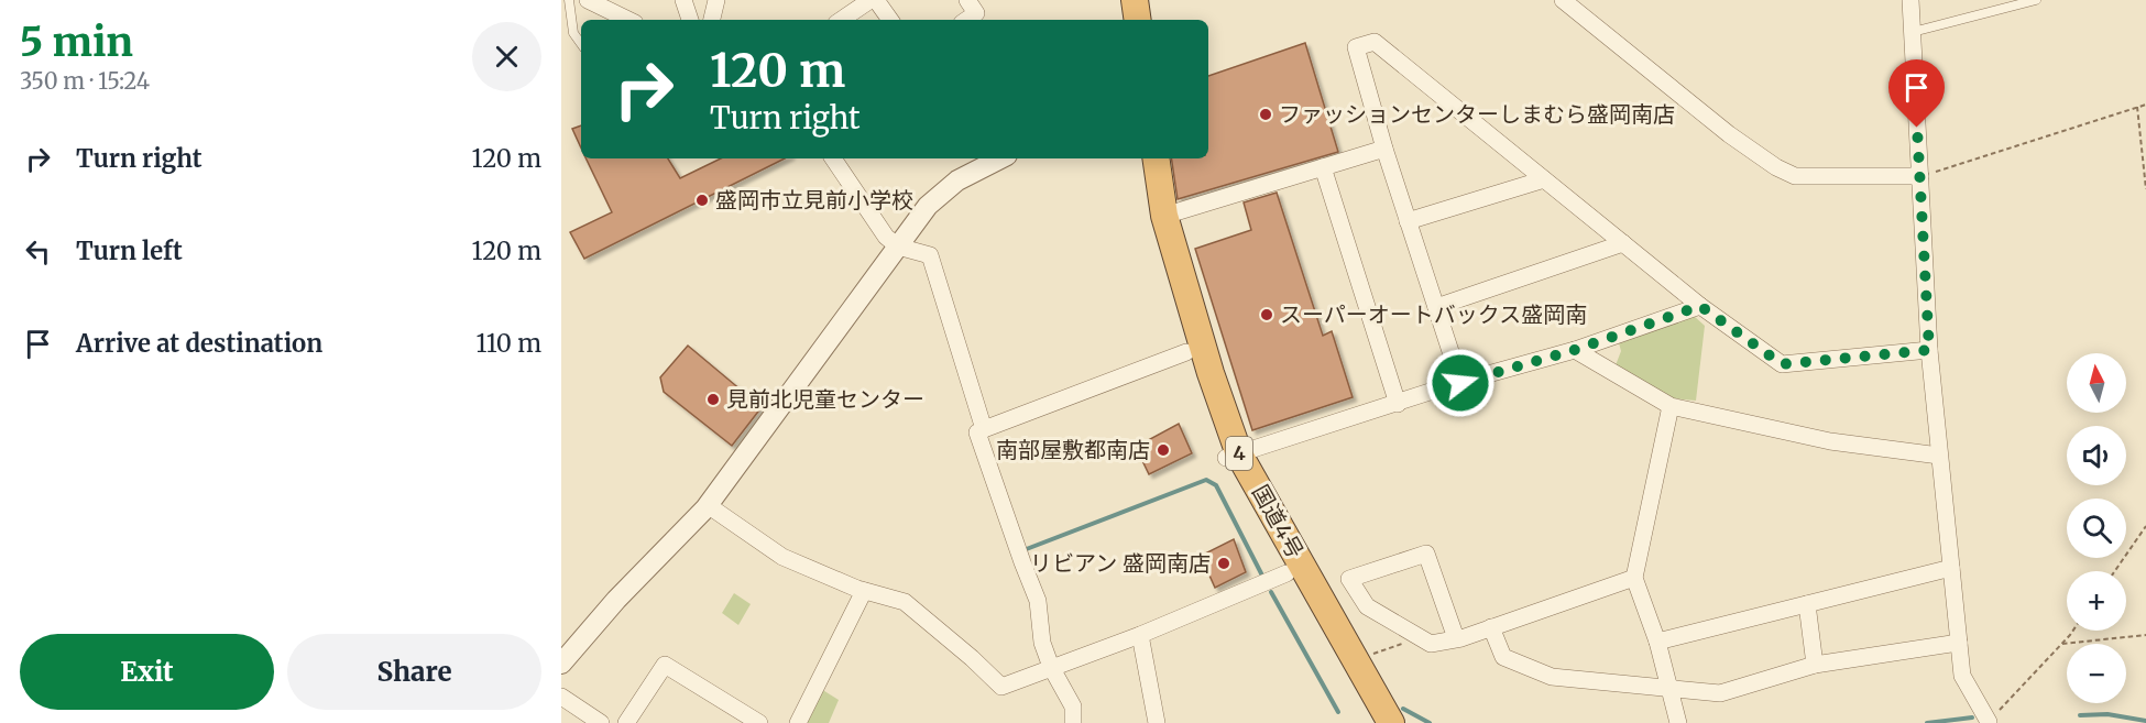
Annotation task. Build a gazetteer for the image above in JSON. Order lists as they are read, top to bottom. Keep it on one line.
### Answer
{"streets":{"highway":["4","国道4号"]},"places":["ファッションセンターしまむら盛岡南店","盛岡市立見前小学校","スーパーオートバックス盛岡南","見前北児童センター","南部屋敷都南店","リビアン 盛岡南店"],"north":"top","page":{"heading":["5 min","350 m · 15:24"],"turn":["120 m","Turn right"],"list":[{"name":"Turn right","value":"120 m"},{"name":"Turn left","value":"120 m"},{"name":"Arrive at destination","value":"110 m"}],"map_buttons":["+","−"],"buttons":["Exit","Share"]}}
